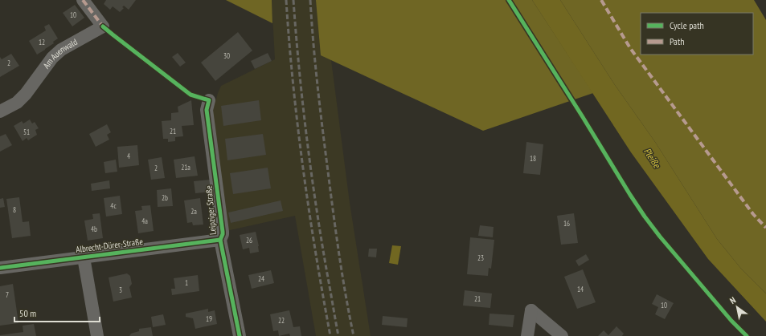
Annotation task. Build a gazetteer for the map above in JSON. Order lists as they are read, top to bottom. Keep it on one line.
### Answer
{"streets":{"street":["Am Auenwald","Leipziger Straße","Albrecht-Dürer-Straße"]},"crossings":[["Leipziger Straße","Albrecht-Dürer-Straße"]],"water":["Pleiße"],"house_numbers":["10","12","30","2","21","51","4","18","21a","2","2b","4c","8","2a","4a","16","4b","26","23","24","1","14","3","7","21","10","19","22"],"legend":["Cycle path","Path"],"scale_bar":"50 m","north":"top left"}
